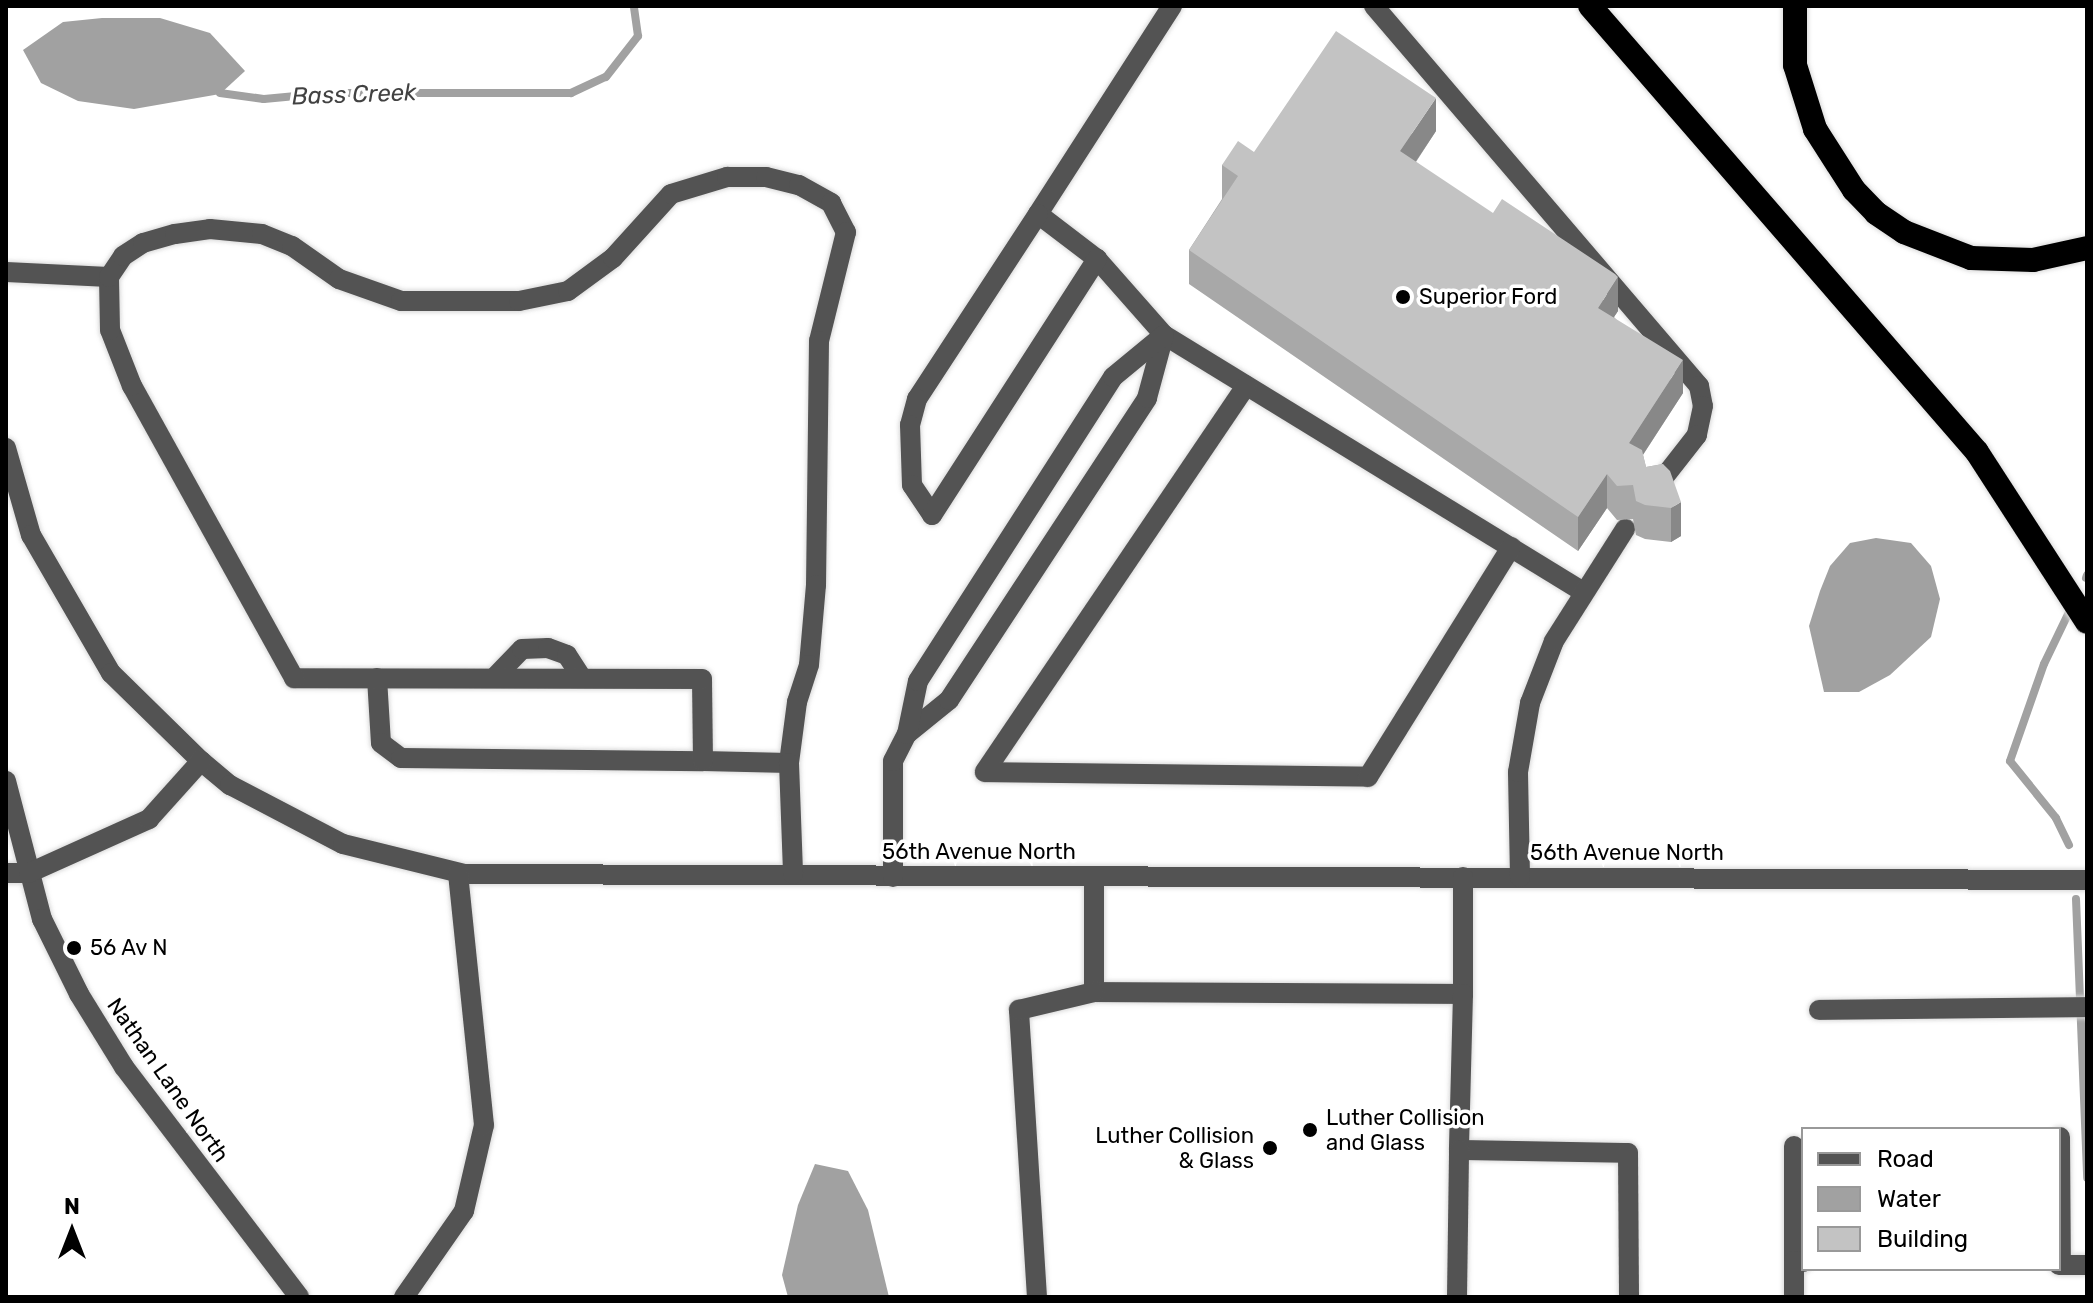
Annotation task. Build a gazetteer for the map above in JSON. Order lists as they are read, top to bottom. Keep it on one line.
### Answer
{"streets":{"street":["56th Avenue North","Nathan Lane North"]},"water":["Bass Creek"],"places":["Superior Ford","56 Av N","Luther Collision and Glass","Luther Collision & Glass"],"legend":["Road","Water","Building"],"north":"top"}
